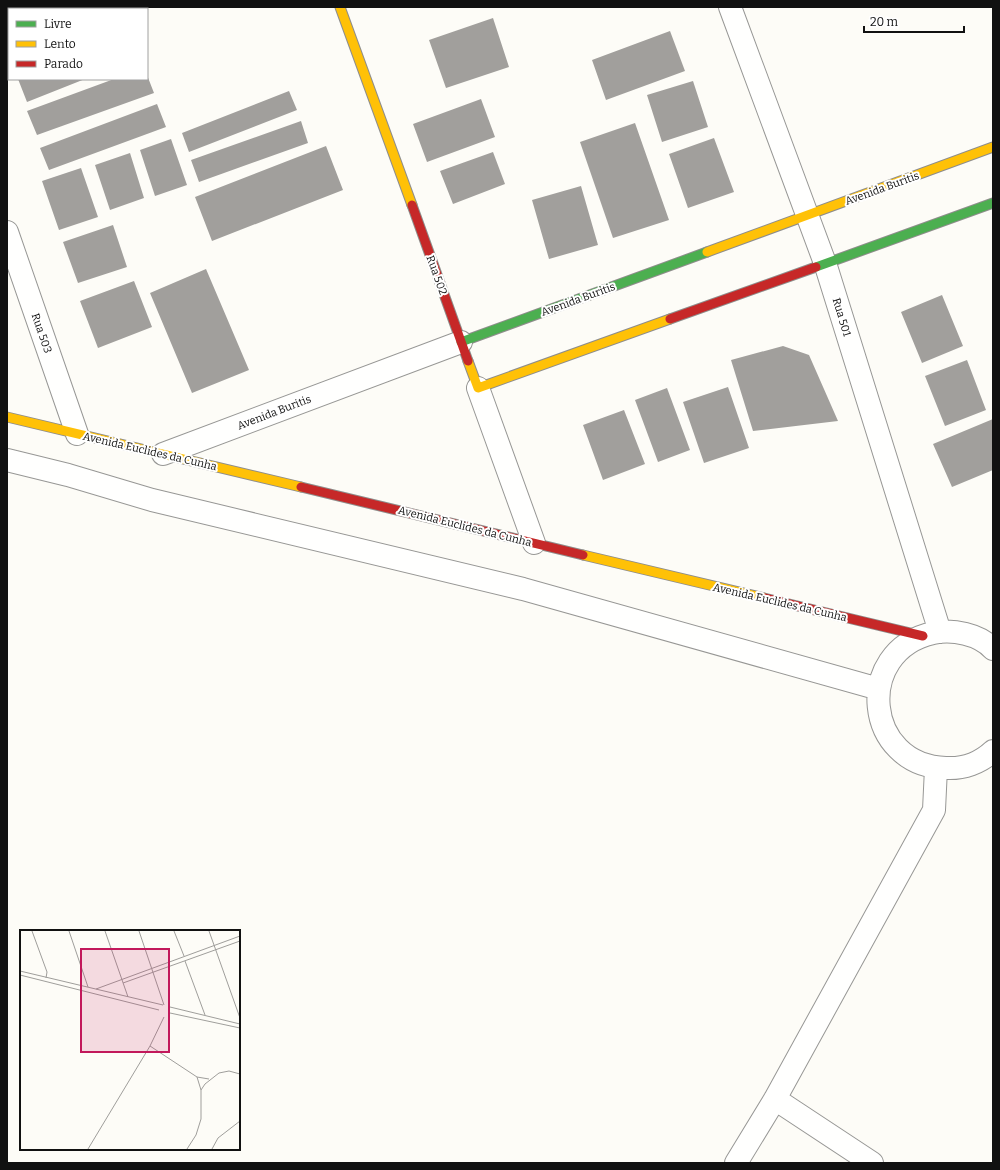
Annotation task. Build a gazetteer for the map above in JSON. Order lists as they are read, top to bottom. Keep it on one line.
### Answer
{"streets":{"street":["Avenida Buritis","Rua 502","Rua 501","Rua 503","Avenida Euclides da Cunha"]},"crossings":[["Avenida Buritis","Rua 502"],["Avenida Buritis","Rua 501"],["Avenida Buritis","Avenida Euclides da Cunha"],["Rua 502","Avenida Euclides da Cunha"],["Rua 501","Avenida Euclides da Cunha"],["Rua 503","Avenida Euclides da Cunha"]],"legend":["Livre","Lento","Parado"],"scale_bar":"20 m"}
